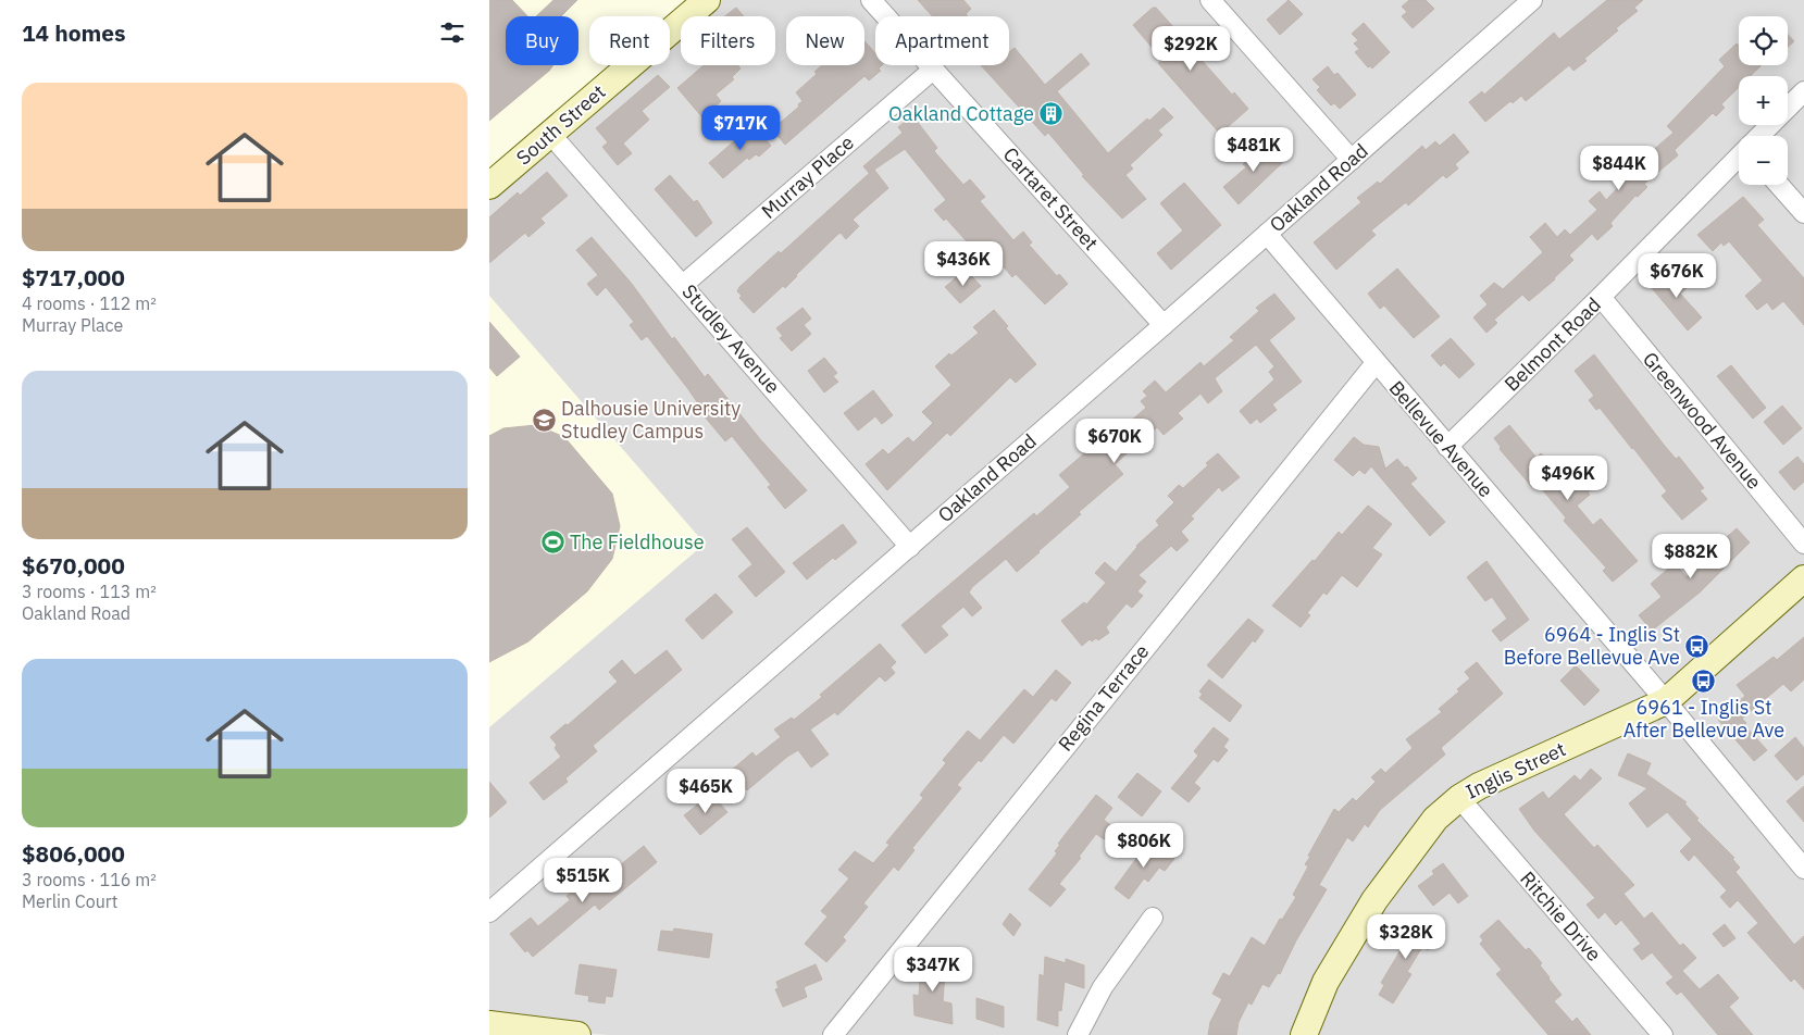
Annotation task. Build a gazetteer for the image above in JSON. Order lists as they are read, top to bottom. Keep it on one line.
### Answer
{"streets":{"street":["South Street","Murray Place","Oakland Road","Cartaret Street","Studley Avenue","Belmont Road","Greenwood Avenue","Bellevue Avenue","Regina Terrace","Inglis Street","Ritchie Drive"]},"crossings":[["South Street","Studley Avenue"],["Murray Place","Cartaret Street"],["Murray Place","Studley Avenue"],["Oakland Road","Cartaret Street"],["Oakland Road","Studley Avenue"],["Oakland Road","Bellevue Avenue"],["Belmont Road","Greenwood Avenue"],["Belmont Road","Bellevue Avenue"],["Bellevue Avenue","Regina Terrace"],["Bellevue Avenue","Inglis Street"],["Inglis Street","Ritchie Drive"]],"places":{"building":["Oakland Cottage"],"school or university":["Dalhousie University Studley Campus"],"sports":["The Fieldhouse"],"bus stop":["6964 - Inglis St Before Bellevue Ave","6961 - Inglis St After Bellevue Ave"]},"page":{"heading":"14 homes","map_buttons":["+","−"],"chip":["Buy","Rent","Filters","New","Apartment"],"price":["$292K","$717K","$481K","$844K","$436K","$676K","$670K","$496K","$882K","$465K","$806K","$515K","$328K","$347K"],"list":[{"name":"$717,000","note":"4 rooms · 112 m² · Murray Place"},{"name":"$670,000","note":"3 rooms · 113 m² · Oakland Road"},{"name":"$806,000","note":"3 rooms · 116 m² · Merlin Court"}]}}
